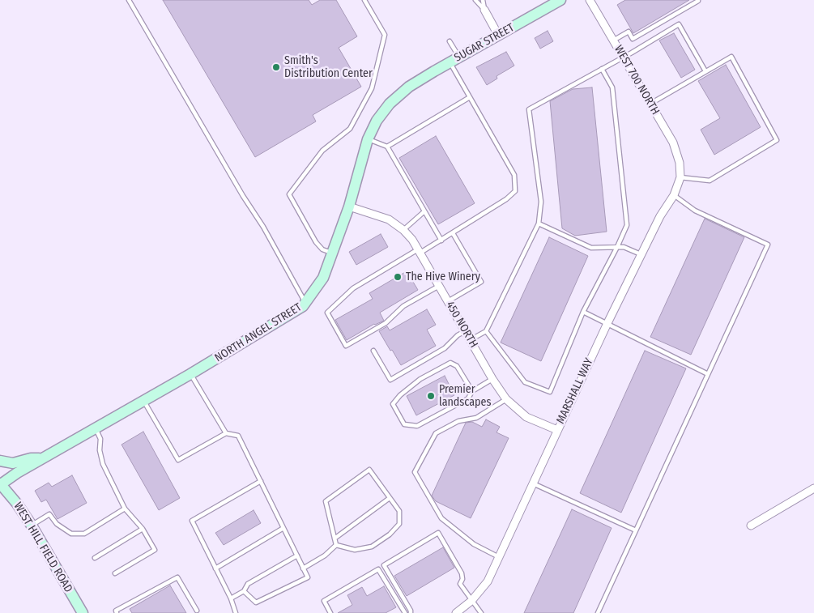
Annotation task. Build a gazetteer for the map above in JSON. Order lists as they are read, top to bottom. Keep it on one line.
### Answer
{"streets":{"street":["SUGAR STREET","WEST 700 NORTH","450 NORTH","NORTH ANGEL STREET","MARSHALL WAY","WEST HILL FIELD ROAD"]},"crossings":[["SUGAR STREET","NORTH ANGEL STREET"],["WEST 700 NORTH","MARSHALL WAY"],["450 NORTH","NORTH ANGEL STREET"],["450 NORTH","MARSHALL WAY"],["NORTH ANGEL STREET","WEST HILL FIELD ROAD"]],"places":["Smith's Distribution Center","The Hive Winery","Premier landscapes"]}
